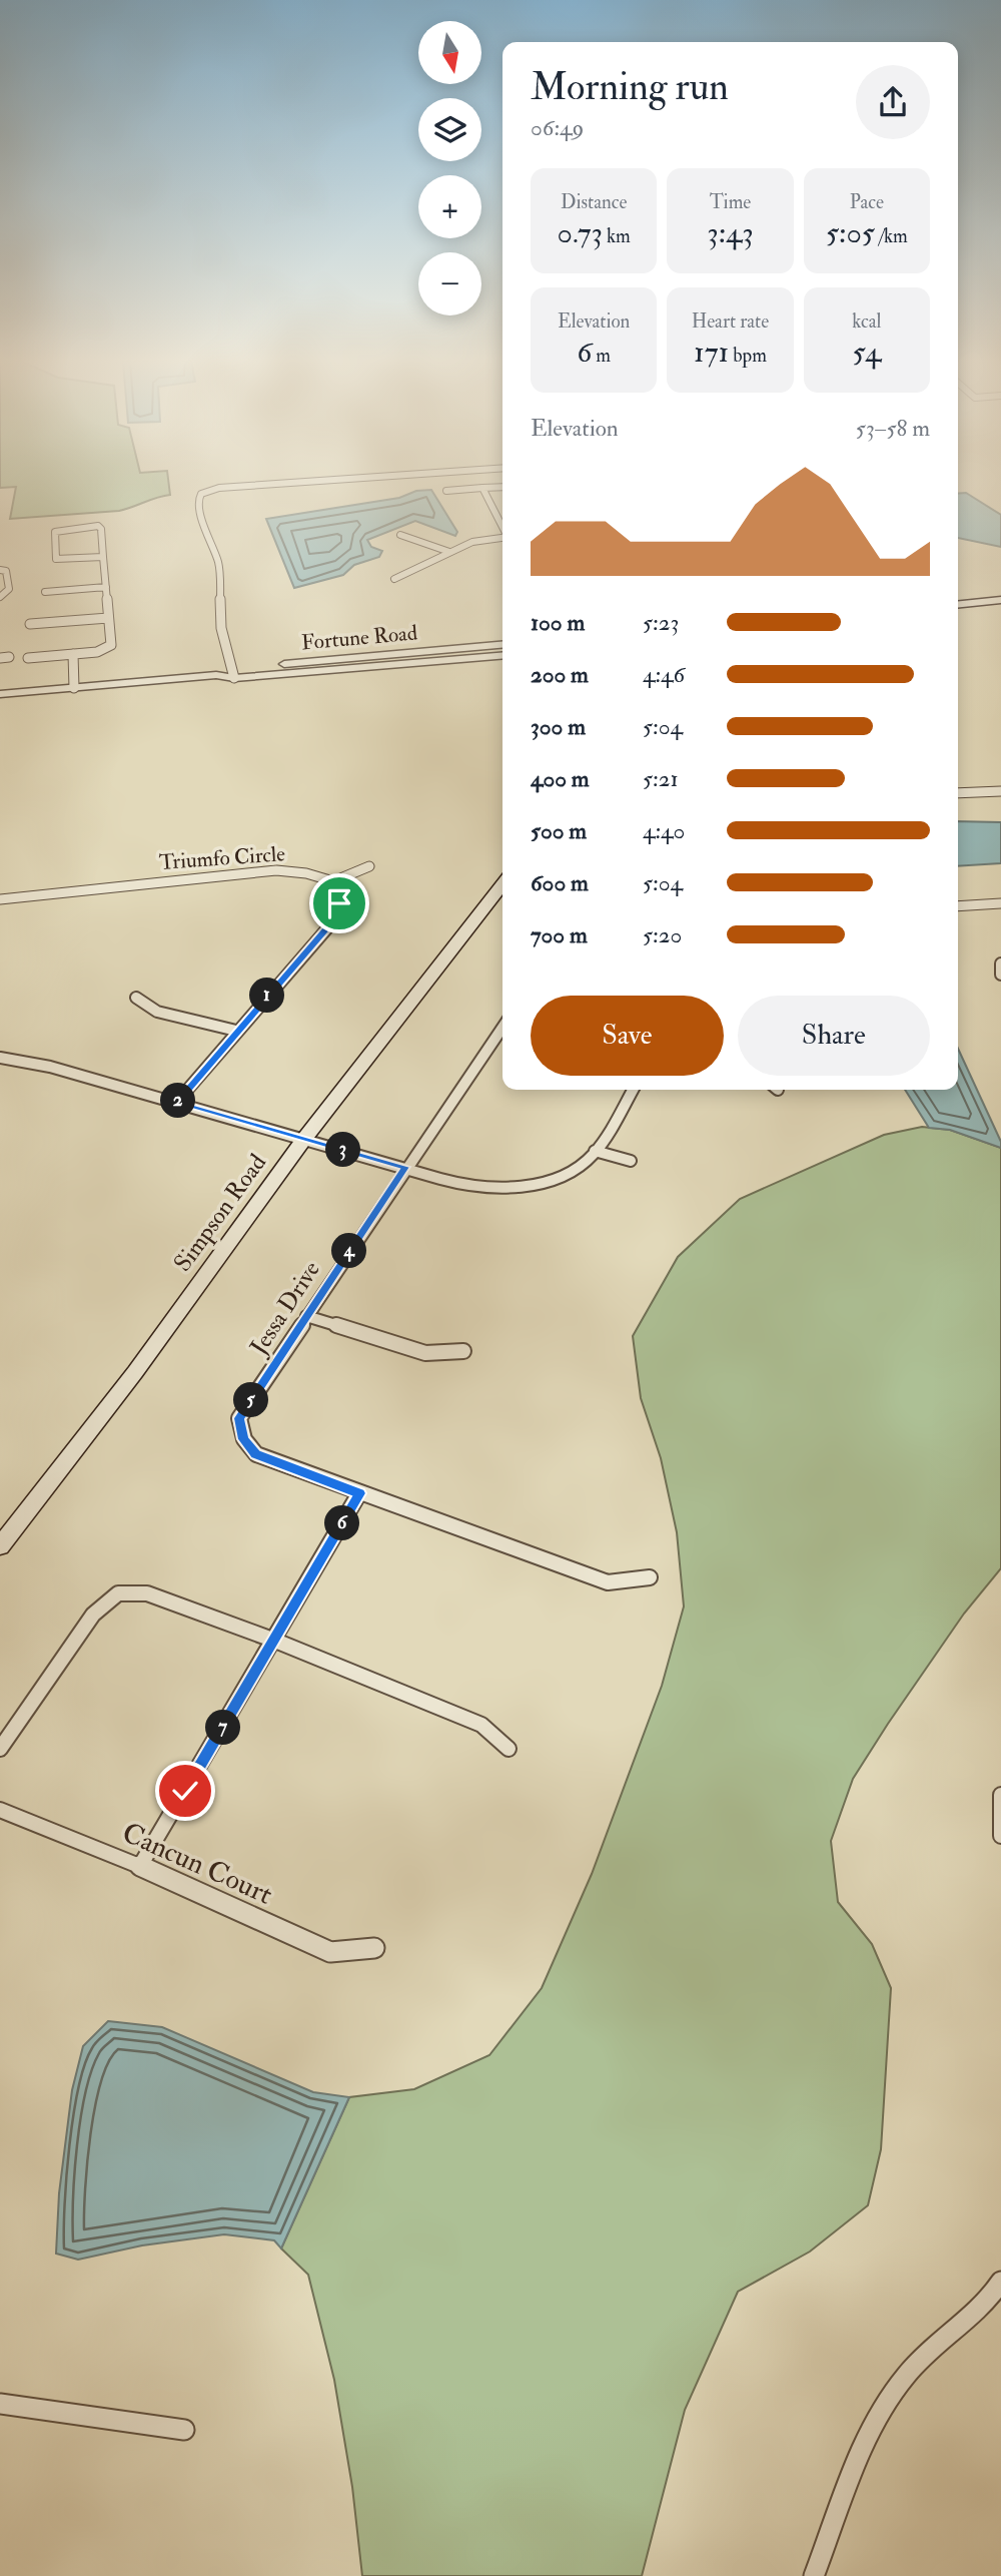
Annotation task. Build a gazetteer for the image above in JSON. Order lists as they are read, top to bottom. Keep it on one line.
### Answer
{"streets":{"main road":["Simpson Road"],"street":["Fortune Road","Triumfo Circle","Jessa Drive","Cancun Court"]},"north":"bottom","page":{"map_buttons":["+","−"],"heading":["Morning run","06:49"],"stats":[["Distance","0.73 km"],["Time","3:43"],["Pace","5:05 /km"],["Elevation","6 m"],["Heart rate","171 bpm"],["kcal","54"]],"chart":["Elevation","53–58 m"],"list":[{"name":"100 m","note":"5:23"},{"name":"200 m","note":"4:46"},{"name":"300 m","note":"5:04"},{"name":"400 m","note":"5:21"},{"name":"500 m","note":"4:40"},{"name":"600 m","note":"5:04"},{"name":"700 m","note":"5:20"}],"pins":["1","2","3","4","5","6","7"],"buttons":["Save","Share"]}}
